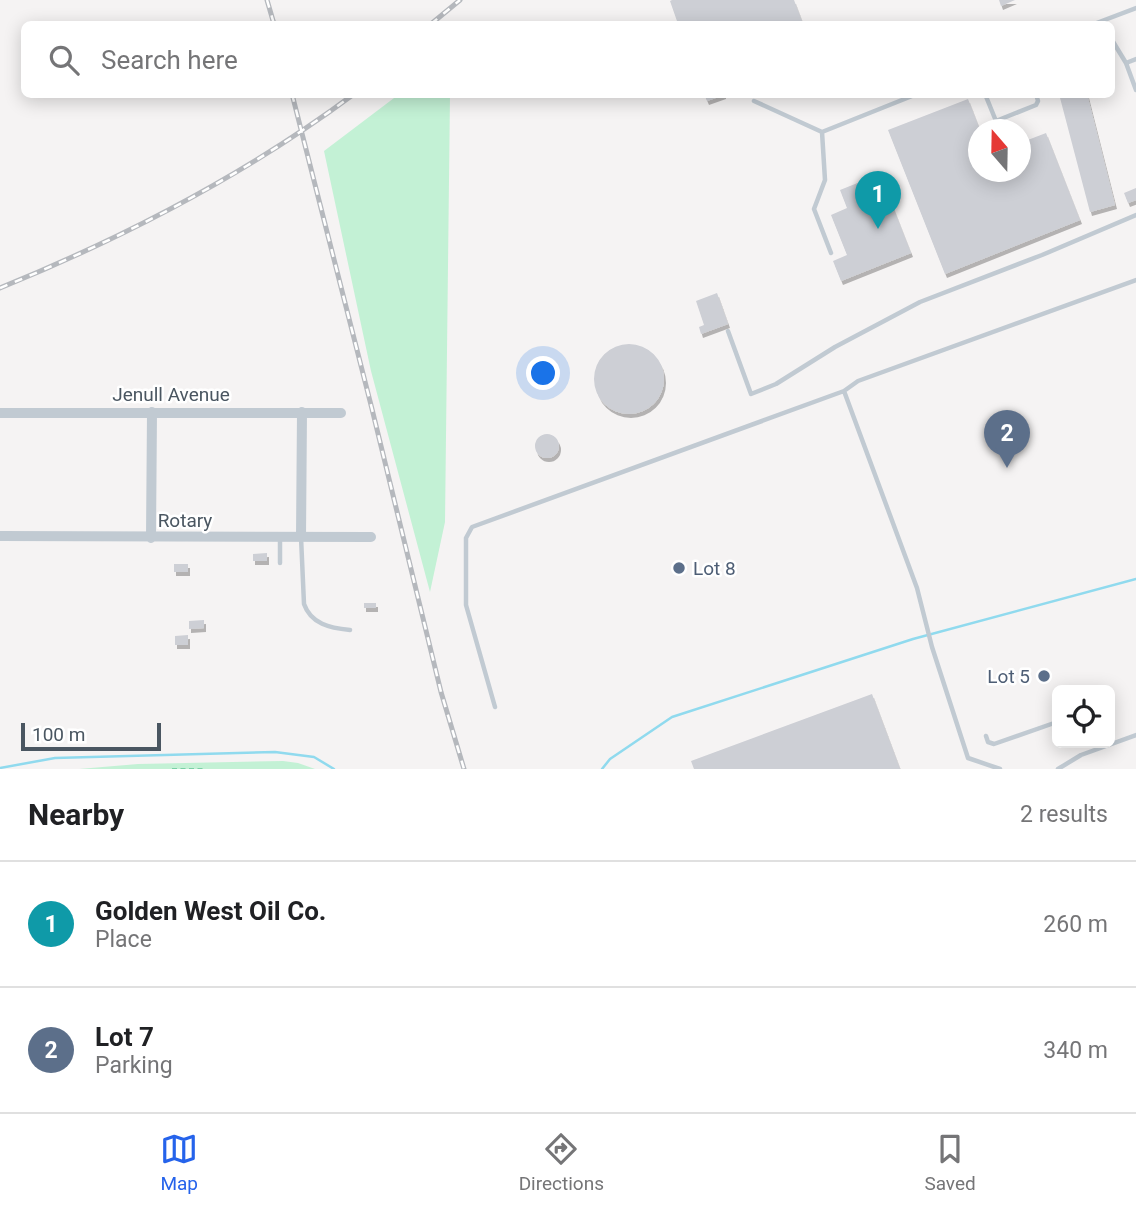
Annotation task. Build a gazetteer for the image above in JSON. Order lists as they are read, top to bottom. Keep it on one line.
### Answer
{"streets":{"street":["Jenull Avenue","Rotary"]},"places":["Lot 8","Lot 5"],"scale_bar":"100 m","north":"top","page":{"search":"Search here","pins":["1","2"],"scale":"100 m","heading":["Nearby","2 results"],"list":[{"mark":"1","name":"Golden West Oil Co.","note":"Place","value":"260 m"},{"mark":"2","name":"Lot 7","note":"Parking","value":"340 m"}],"nav":["Map","Directions","Saved"]}}
